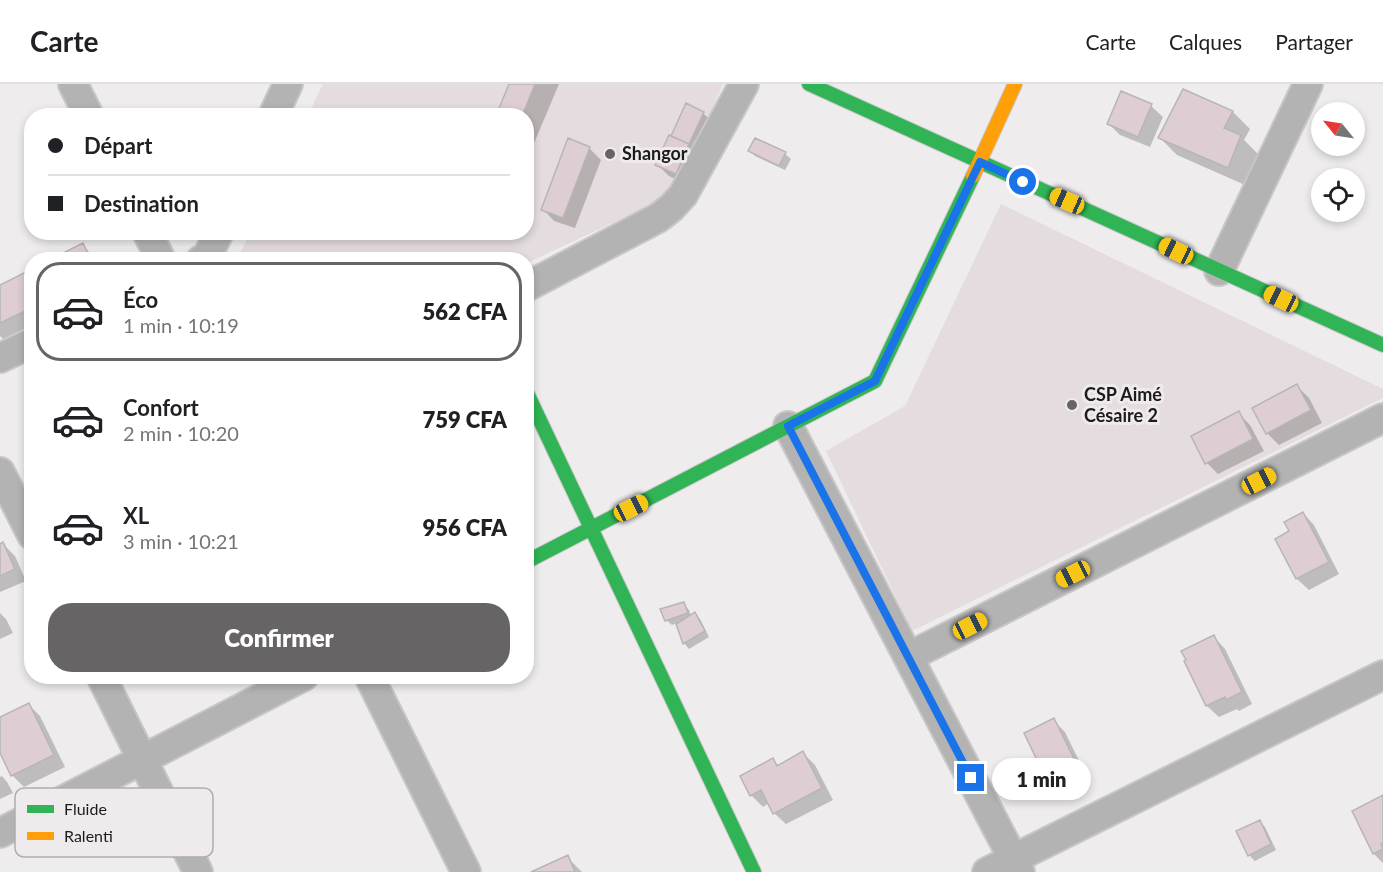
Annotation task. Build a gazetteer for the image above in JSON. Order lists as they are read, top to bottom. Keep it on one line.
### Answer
{"places":["Shangor","CSP Aimé Césaire 2"],"legend":["Fluide","Ralenti"],"north":"top left","page":{"header":"Carte","nav":["Carte","Calques","Partager"],"banner":["Départ","Destination"],"list":[{"name":"Éco","note":"1 min · 10:19","value":"562 CFA"},{"name":"Confort","note":"2 min · 10:20","value":"759 CFA"},{"name":"XL","note":"3 min · 10:21","value":"956 CFA"}],"buttons":"Confirmer","bubble":"1 min"}}
